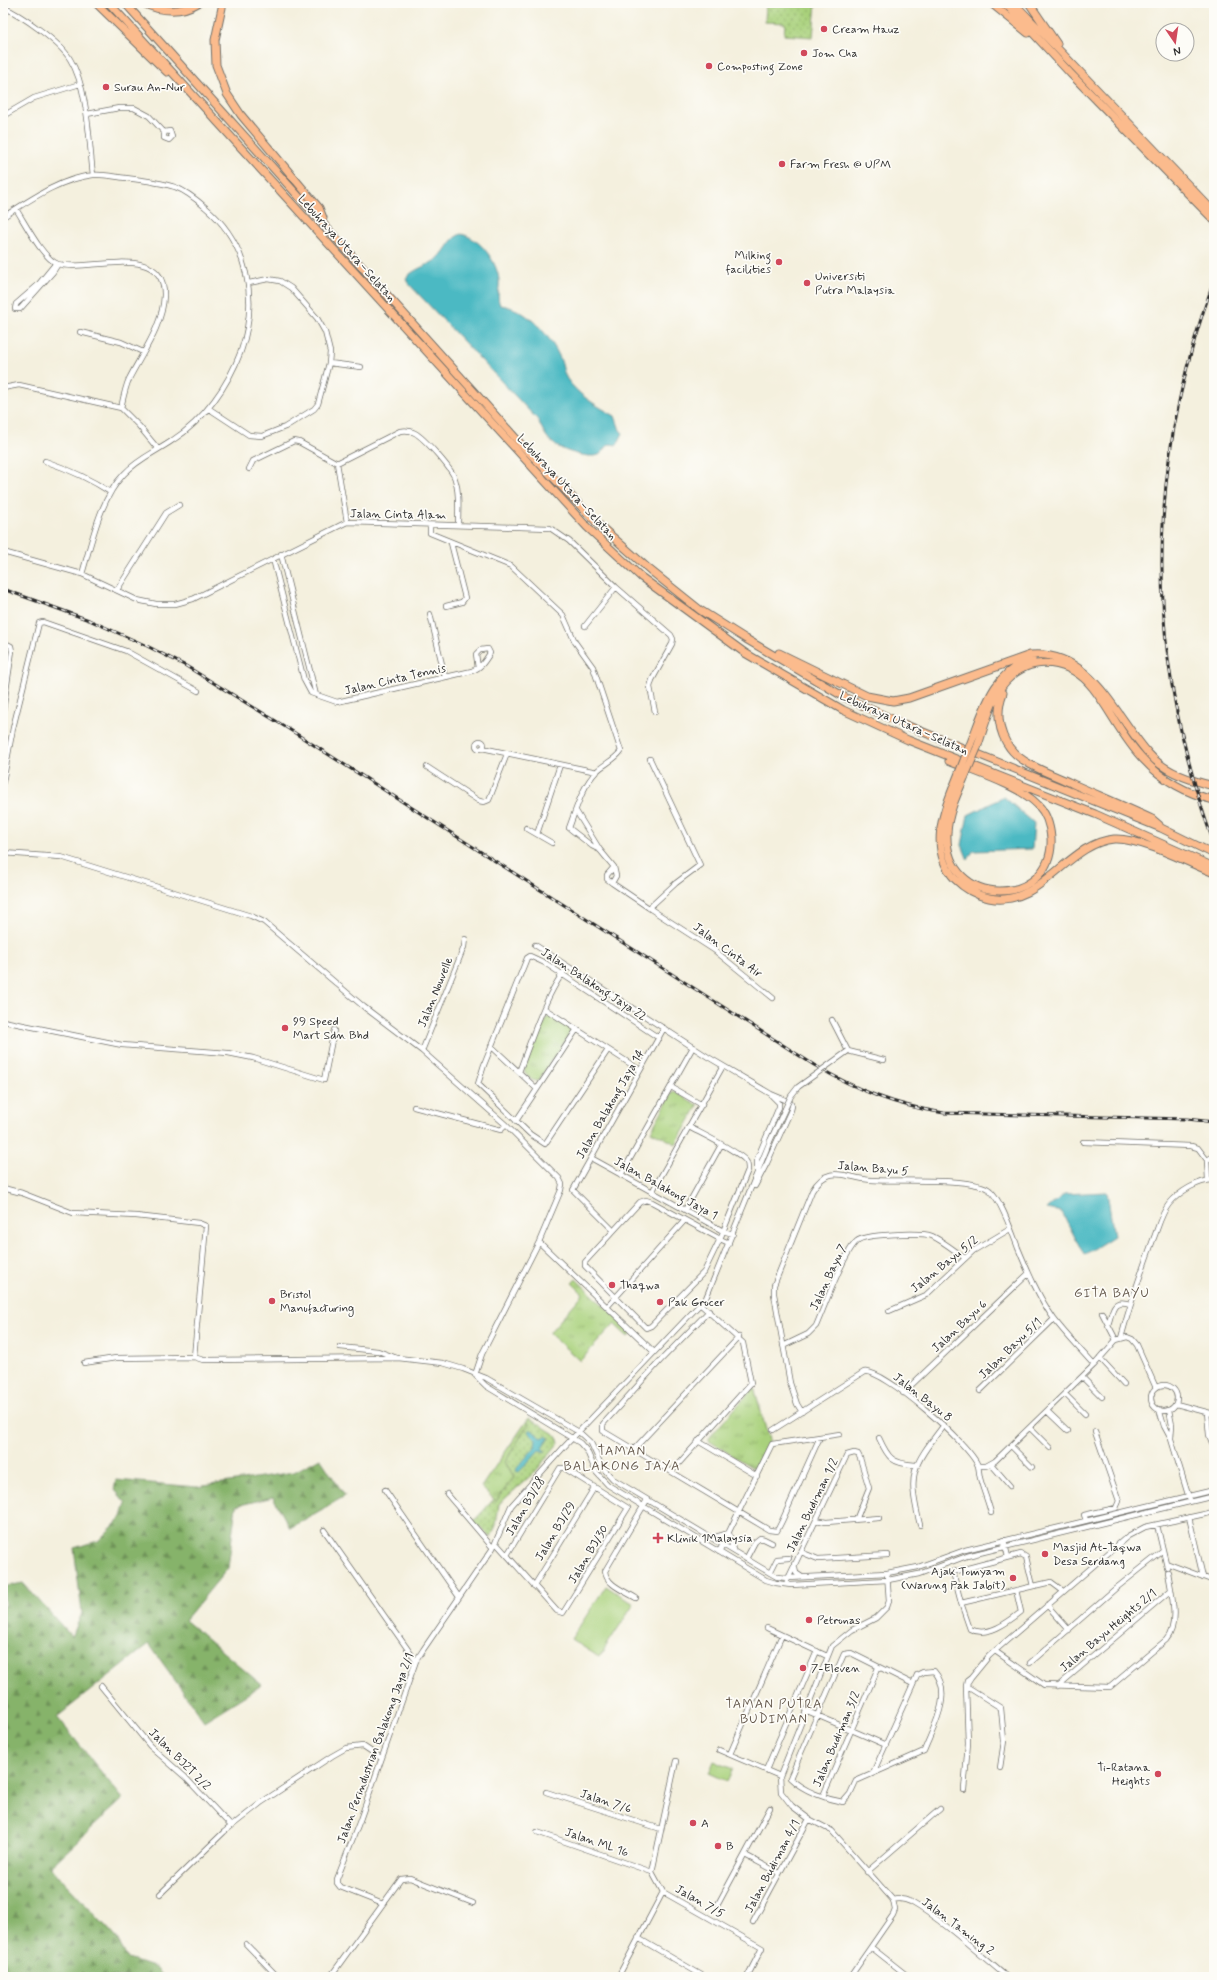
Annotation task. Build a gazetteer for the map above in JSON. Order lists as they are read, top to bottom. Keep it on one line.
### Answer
{"streets":{"highway":["Lebuhraya Utara–Selatan"],"street":["Jalan Cinta Alam","Jalan Cinta Tennis","Jalan Cinta Air","Jalan Balakong Jaya 22","Jalan Nouvelle","Jalan Balakong Jaya 14","Jalan Bayu 5","Jalan Balakong Jaya 1","Jalan Bayu 5/2","Jalan Bayu 7","Jalan Bayu 6","Jalan Bayu 5/1","Jalan Bayu 8","Jalan Budiman 1/2","Jalan BJ/28","Jalan BJ/29","Jalan BJ/30","Jalan Bayu Heights 2/1","Jalan Budiman 3/2","Jalan Perindustrian Balakong Jaya 2/1","Jalan BJ2T 2/2","Jalan 7/6","Jalan ML 16","Jalan Budiman 4/1","Jalan 7/5","Jalan Taming 2"]},"crossings":[["Jalan Balakong Jaya 22","Jalan Balakong Jaya 14"],["Jalan Balakong Jaya 14","Jalan Balakong Jaya 1"],["Jalan Bayu 5","Jalan Bayu 5/2"],["Jalan Bayu 5","Jalan Bayu 7"],["Jalan Bayu 5","Jalan Bayu 6"],["Jalan Bayu 5","Jalan Bayu 5/1"],["Jalan Bayu 5","Jalan Bayu 8"],["Jalan Balakong Jaya 1","Jalan Perindustrian Balakong Jaya 2/1"],["Jalan Bayu 5/2","Jalan Bayu 7"],["Jalan Bayu 6","Jalan Bayu 8"],["Jalan BJ/28","Jalan BJ/29"],["Jalan BJ/28","Jalan BJ/30"],["Jalan BJ/29","Jalan BJ/30"]],"districts":["GITA BAYU","TAMAN BALAKONG JAYA","TAMAN PUTRA BUDIMAN"],"places":{"other":["Cream Hauz","Jom Cha","Composting Zone","Surau An-Nur","Farm Fresh @ UPM","Milking facilities","Universiti Putra Malaysia","99 Speed Mart Sdn Bhd","Thaqwa","Bristol Manufacturing","Pak Grocer","Masjid At-Taqwa Desa Serdang","Ajak Tomyam (Warung Pak Jabit)","Petronas","7-Eleven","Ti-Ratana Heights","A","B"],"health":["Klinik 1Malaysia"]},"north":"bottom"}
